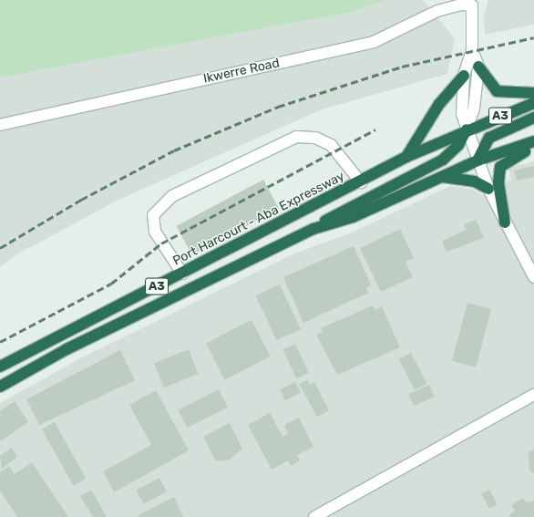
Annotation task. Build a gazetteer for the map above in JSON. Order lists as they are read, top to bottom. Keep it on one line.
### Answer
{"streets":{"highway":["A3","Port Harcourt - Aba Expressway"],"street":["Ikwerre Road"]}}
